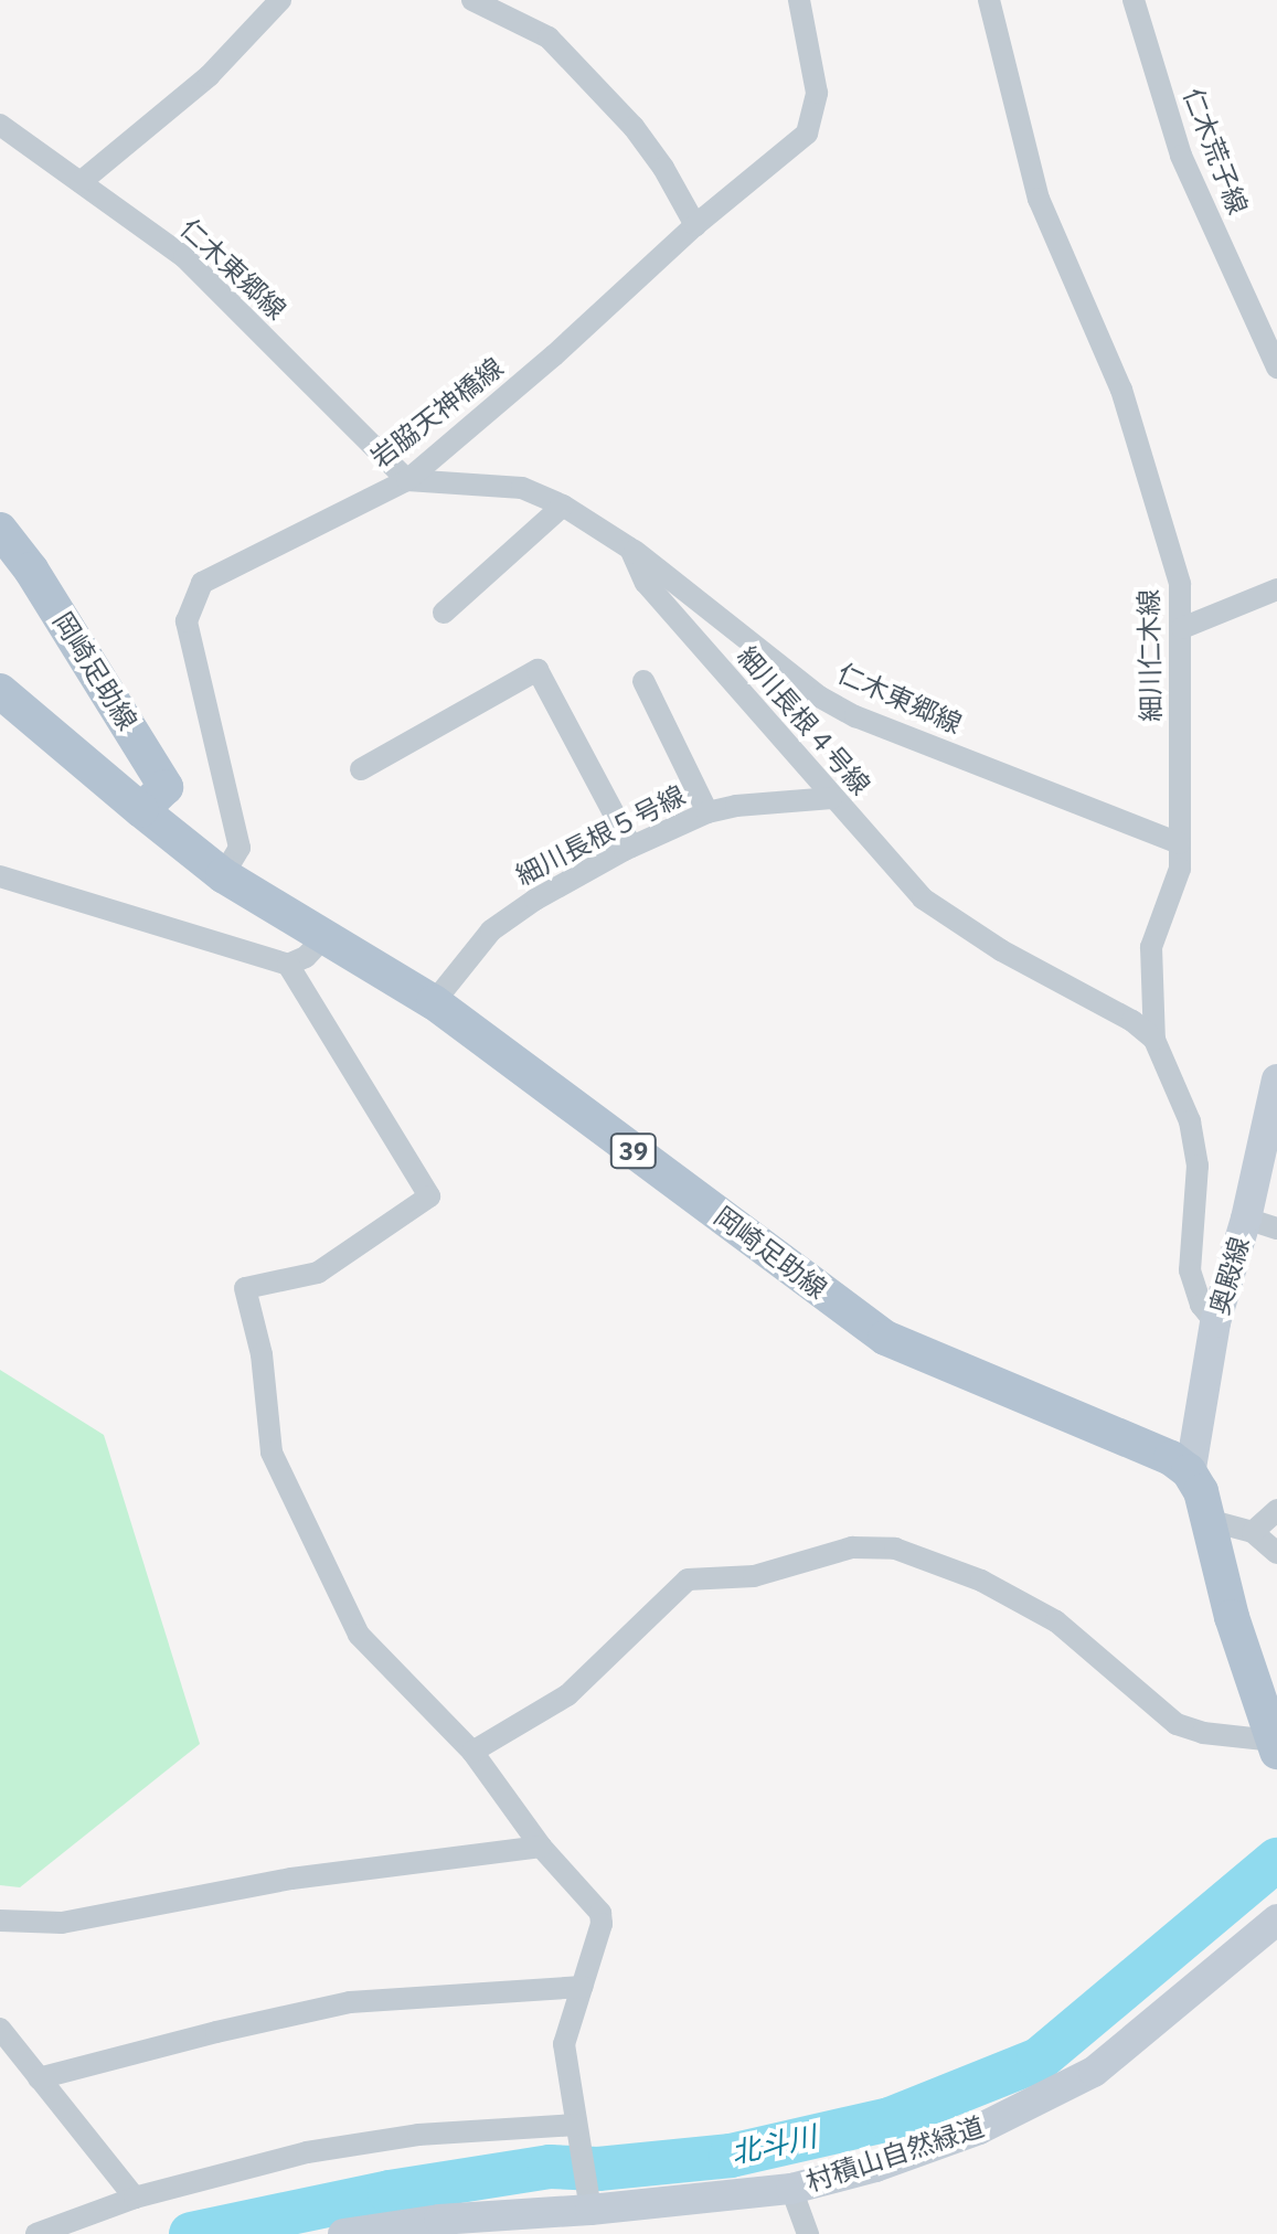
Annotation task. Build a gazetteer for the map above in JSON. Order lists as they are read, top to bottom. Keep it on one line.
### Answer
{"streets":{"main road":["岡崎足助線","39"],"street":["仁木荒子線","仁木東郷線","岩脇天神橋線","細川仁木線","細川長根４号線","細川長根５号線","奥殿線","村積山自然緑道"]},"crossings":[["仁木東郷線","岩脇天神橋線"],["仁木東郷線","細川仁木線"],["仁木東郷線","細川長根４号線"],["岩脇天神橋線","岡崎足助線"],["細川仁木線","細川長根４号線"],["細川仁木線","奥殿線"],["岡崎足助線","細川長根５号線"],["岡崎足助線","奥殿線"],["細川長根４号線","細川長根５号線"]],"water":["北斗川"]}
